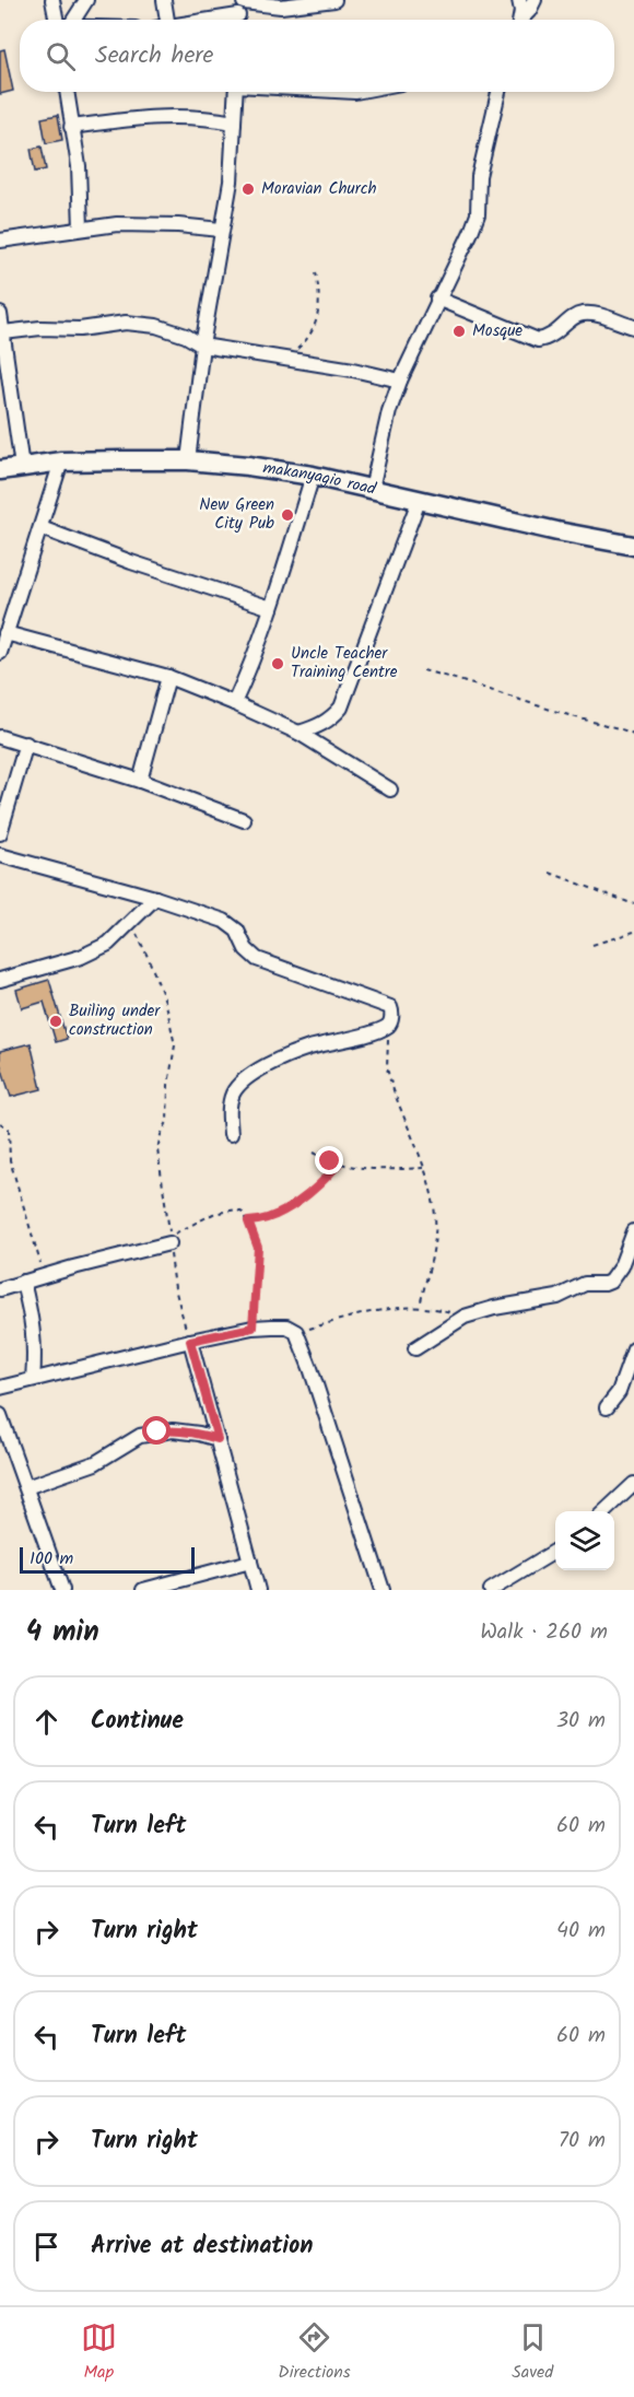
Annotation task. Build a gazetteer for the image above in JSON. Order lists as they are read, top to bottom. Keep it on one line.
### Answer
{"streets":{"street":["makanyagio road"]},"places":["Moravian Church","Mosque","New Green City Pub","Uncle Teacher Training Centre","Builing under construction"],"scale_bar":"100 m","page":{"search":"Search here","scale":"100 m","heading":["4 min","Walk · 260 m"],"list":[["Continue","30 m"],["Turn left","60 m"],["Turn right","40 m"],["Turn left","60 m"],["Turn right","70 m"],"Arrive at destination"],"nav":["Map","Directions","Saved"]}}
